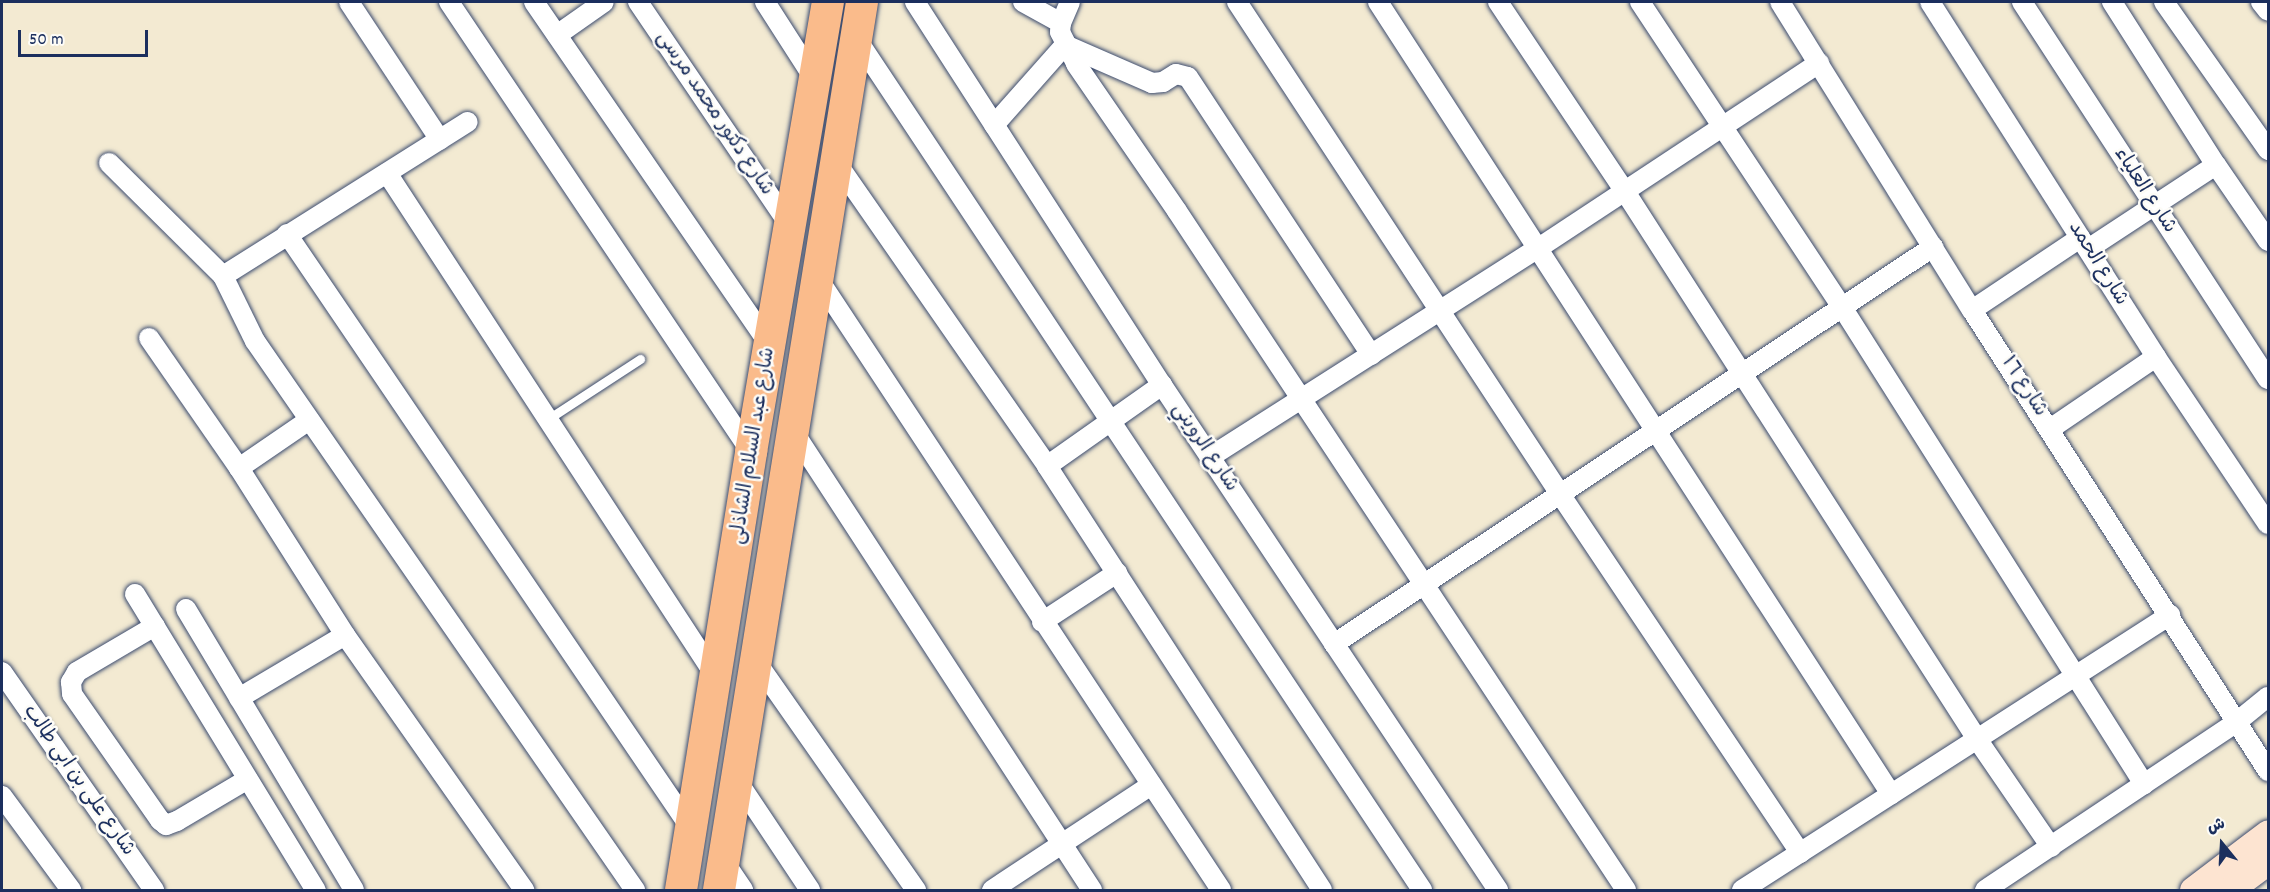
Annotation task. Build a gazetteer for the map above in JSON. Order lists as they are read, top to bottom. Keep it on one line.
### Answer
{"streets":{"main road":["شارع عبد السلام الشاذلى"],"street":["شارع دكتور محمد مرسى","شارع العلياء","شارع الحمد","شارع ١٦","شارع الرويني","شارع على بن ابى طالب"]},"crossings":[["شارع دكتور محمد مرسى","شارع عبد السلام الشاذلى"]],"scale_bar":"50 m","north":"top"}
